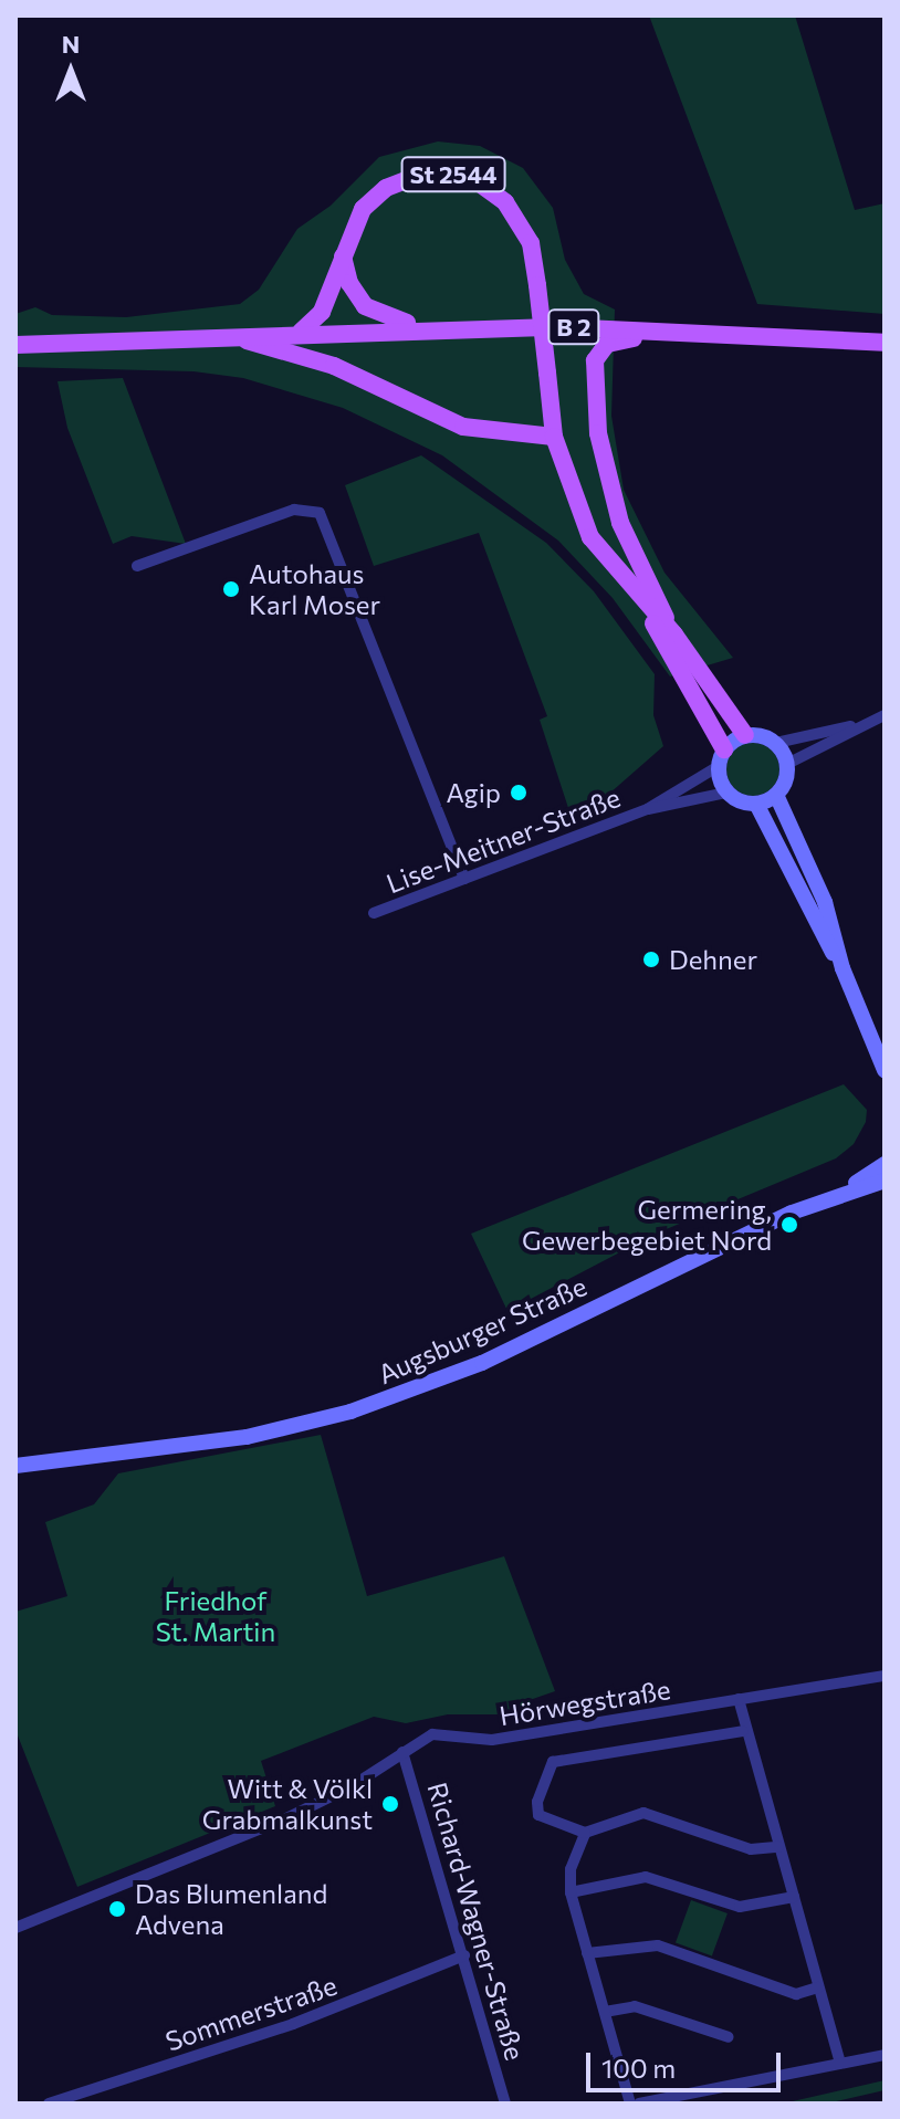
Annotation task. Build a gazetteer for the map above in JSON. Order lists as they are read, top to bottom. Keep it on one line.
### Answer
{"streets":{"main road":["St 2544","B 2"],"street":["Lise-Meitner-Straße","Augsburger Straße","Hörwegstraße","Richard-Wagner-Straße","Sommerstraße"]},"crossings":[["St 2544","Lise-Meitner-Straße"],["Hörwegstraße","Richard-Wagner-Straße"],["Richard-Wagner-Straße","Sommerstraße"]],"parks":["Friedhof St. Martin"],"places":["Autohaus Karl Moser","Agip","Dehner","Germering, Gewerbegebiet Nord","Witt & Völkl Grabmalkunst","Das Blumenland Advena"],"scale_bar":"100 m","north":"top"}
